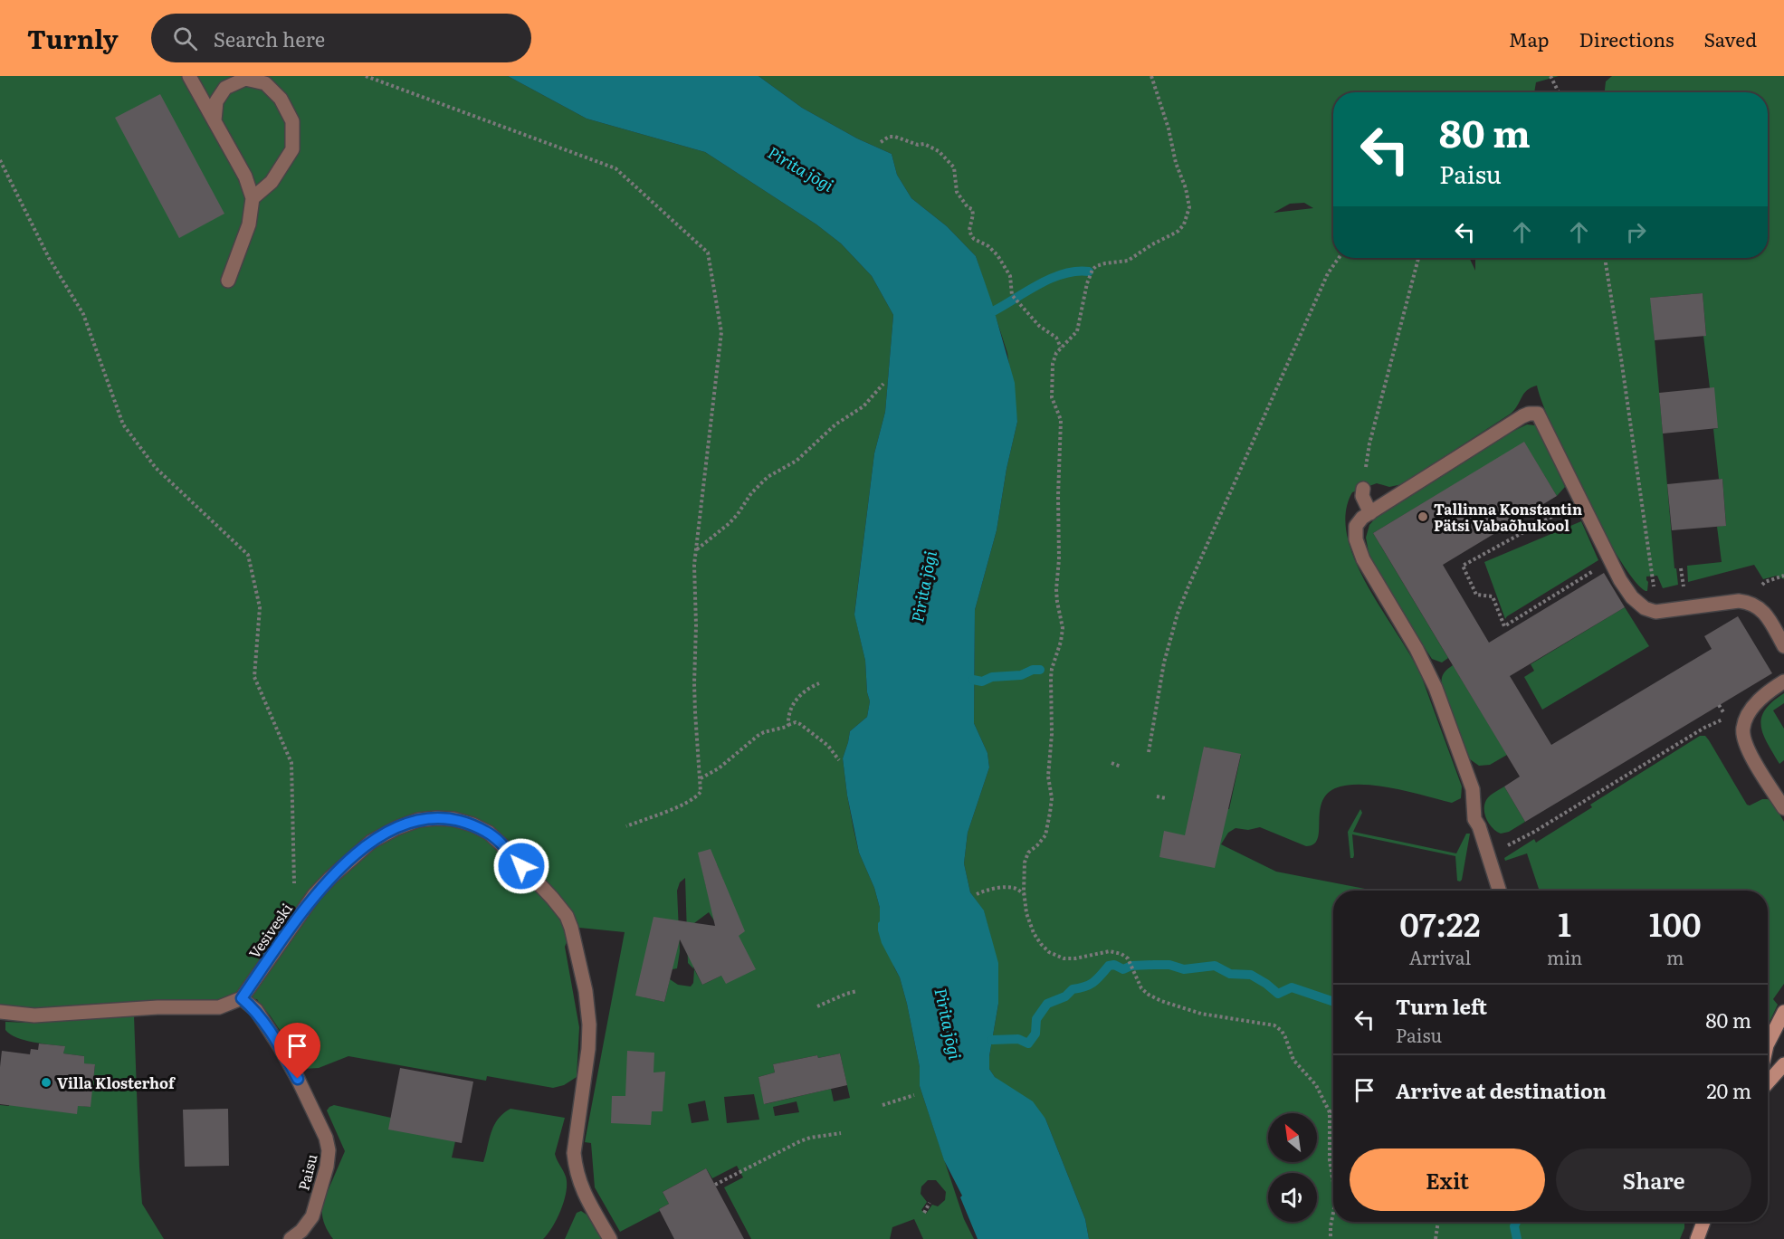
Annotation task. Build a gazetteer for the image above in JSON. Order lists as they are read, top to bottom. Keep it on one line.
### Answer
{"streets":{"street":["Vesiveski","Paisu"]},"crossings":[["Vesiveski","Paisu"]],"water":["Pirita jõgi"],"places":["Tallinna Konstantin Pätsi Vabaõhukool","Villa Klosterhof"],"north":"top left","page":{"header":"Turnly","search":"Search here","nav":["Map","Directions","Saved"],"turn":["80 m","Paisu"],"eta":["07:22","Arrival","1","min","100","m"],"list":[{"name":"Turn left","note":"Paisu","value":"80 m"},{"name":"Arrive at destination","value":"20 m"}],"buttons":["Exit","Share"]}}
